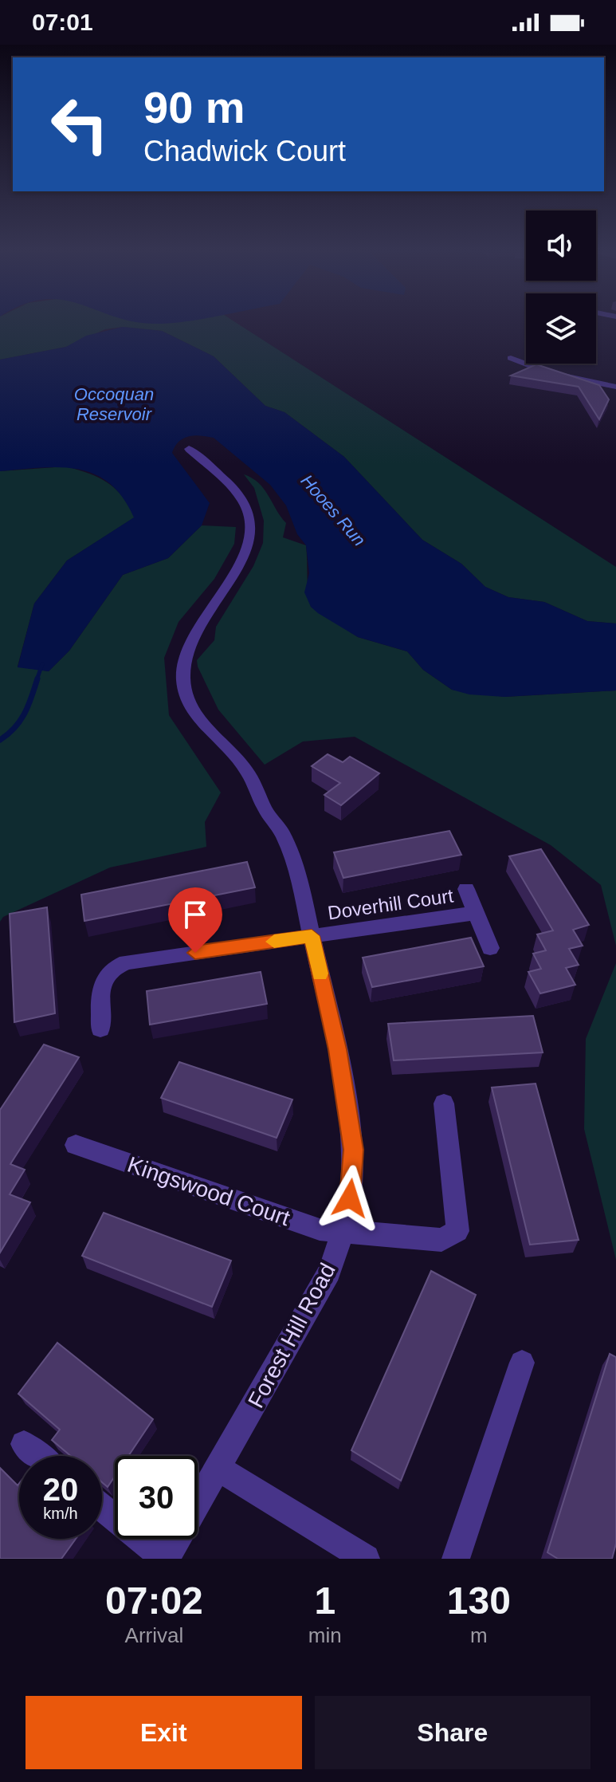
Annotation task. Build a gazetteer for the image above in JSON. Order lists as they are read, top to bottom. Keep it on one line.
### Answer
{"streets":{"street":["Doverhill Court","Kingswood Court","Forest Hill Road"]},"crossings":[["Doverhill Court","Forest Hill Road"],["Kingswood Court","Forest Hill Road"]],"water":["Occoquan Reservoir","Hooes Run"],"page":{"status":"07:01","turn":["90 m","Chadwick Court"],"speed":"20 km/h","limit":"30","eta":["07:02","Arrival","1","min","130","m"],"buttons":["Exit","Share"]}}
